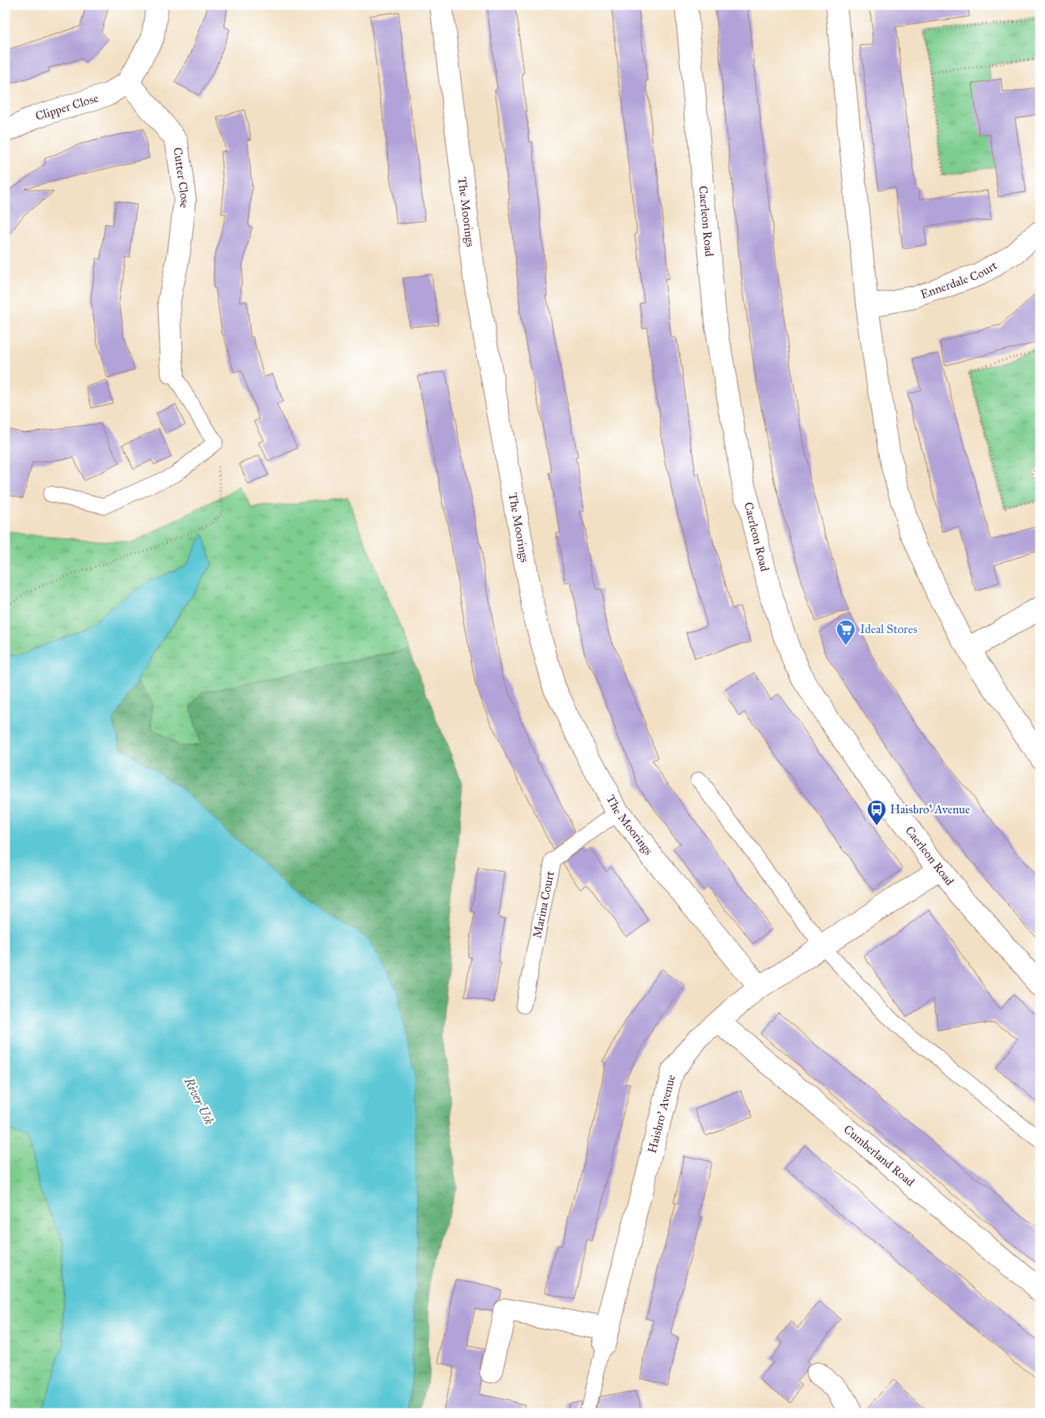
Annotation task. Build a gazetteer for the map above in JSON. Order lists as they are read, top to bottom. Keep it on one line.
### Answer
{"streets":{"street":["Clipper Close","Cutter Close","The Moorings","Caerleon Road","Ennerdale Court","Haisbro' Avenue","Cumberland Road"],"lane":["Marina Court"]},"crossings":[["Clipper Close","Cutter Close"],["The Moorings","Marina Court"],["The Moorings","Haisbro' Avenue"],["Caerleon Road","Haisbro' Avenue"],["Haisbro' Avenue","Cumberland Road"]],"water":["River Usk"],"places":{"supermarket":["Ideal Stores"],"bus stop":["Haisbro' Avenue"]}}
